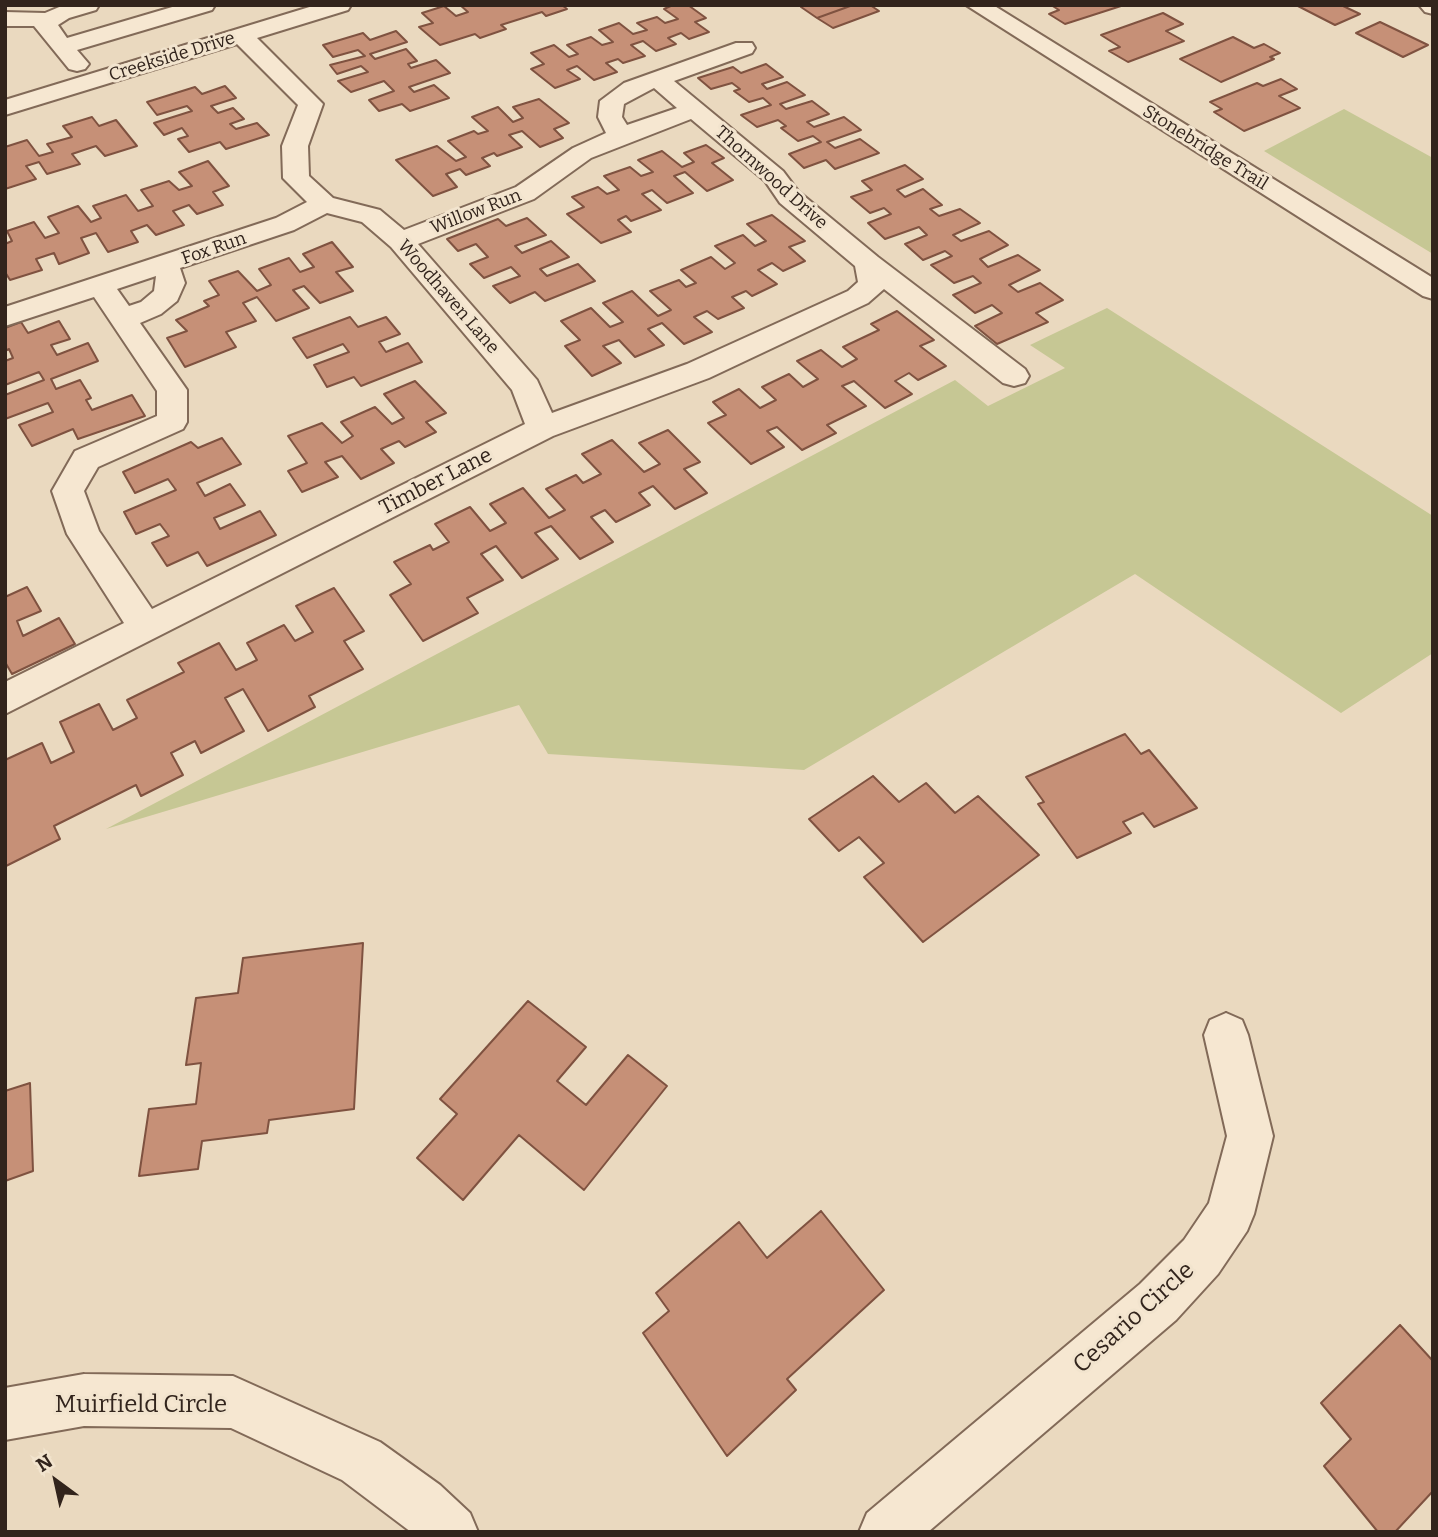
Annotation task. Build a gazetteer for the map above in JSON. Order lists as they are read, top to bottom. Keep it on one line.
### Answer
{"streets":{"street":["Creekside Drive","Stonebridge Trail","Thornwood Drive","Willow Run","Fox Run","Woodhaven Lane","Timber Lane","Cesario Circle","Muirfield Circle"]},"crossings":[["Creekside Drive","Woodhaven Lane"],["Thornwood Drive","Willow Run"],["Thornwood Drive","Timber Lane"],["Willow Run","Woodhaven Lane"],["Fox Run","Woodhaven Lane"],["Woodhaven Lane","Timber Lane"]],"north":"top left"}
